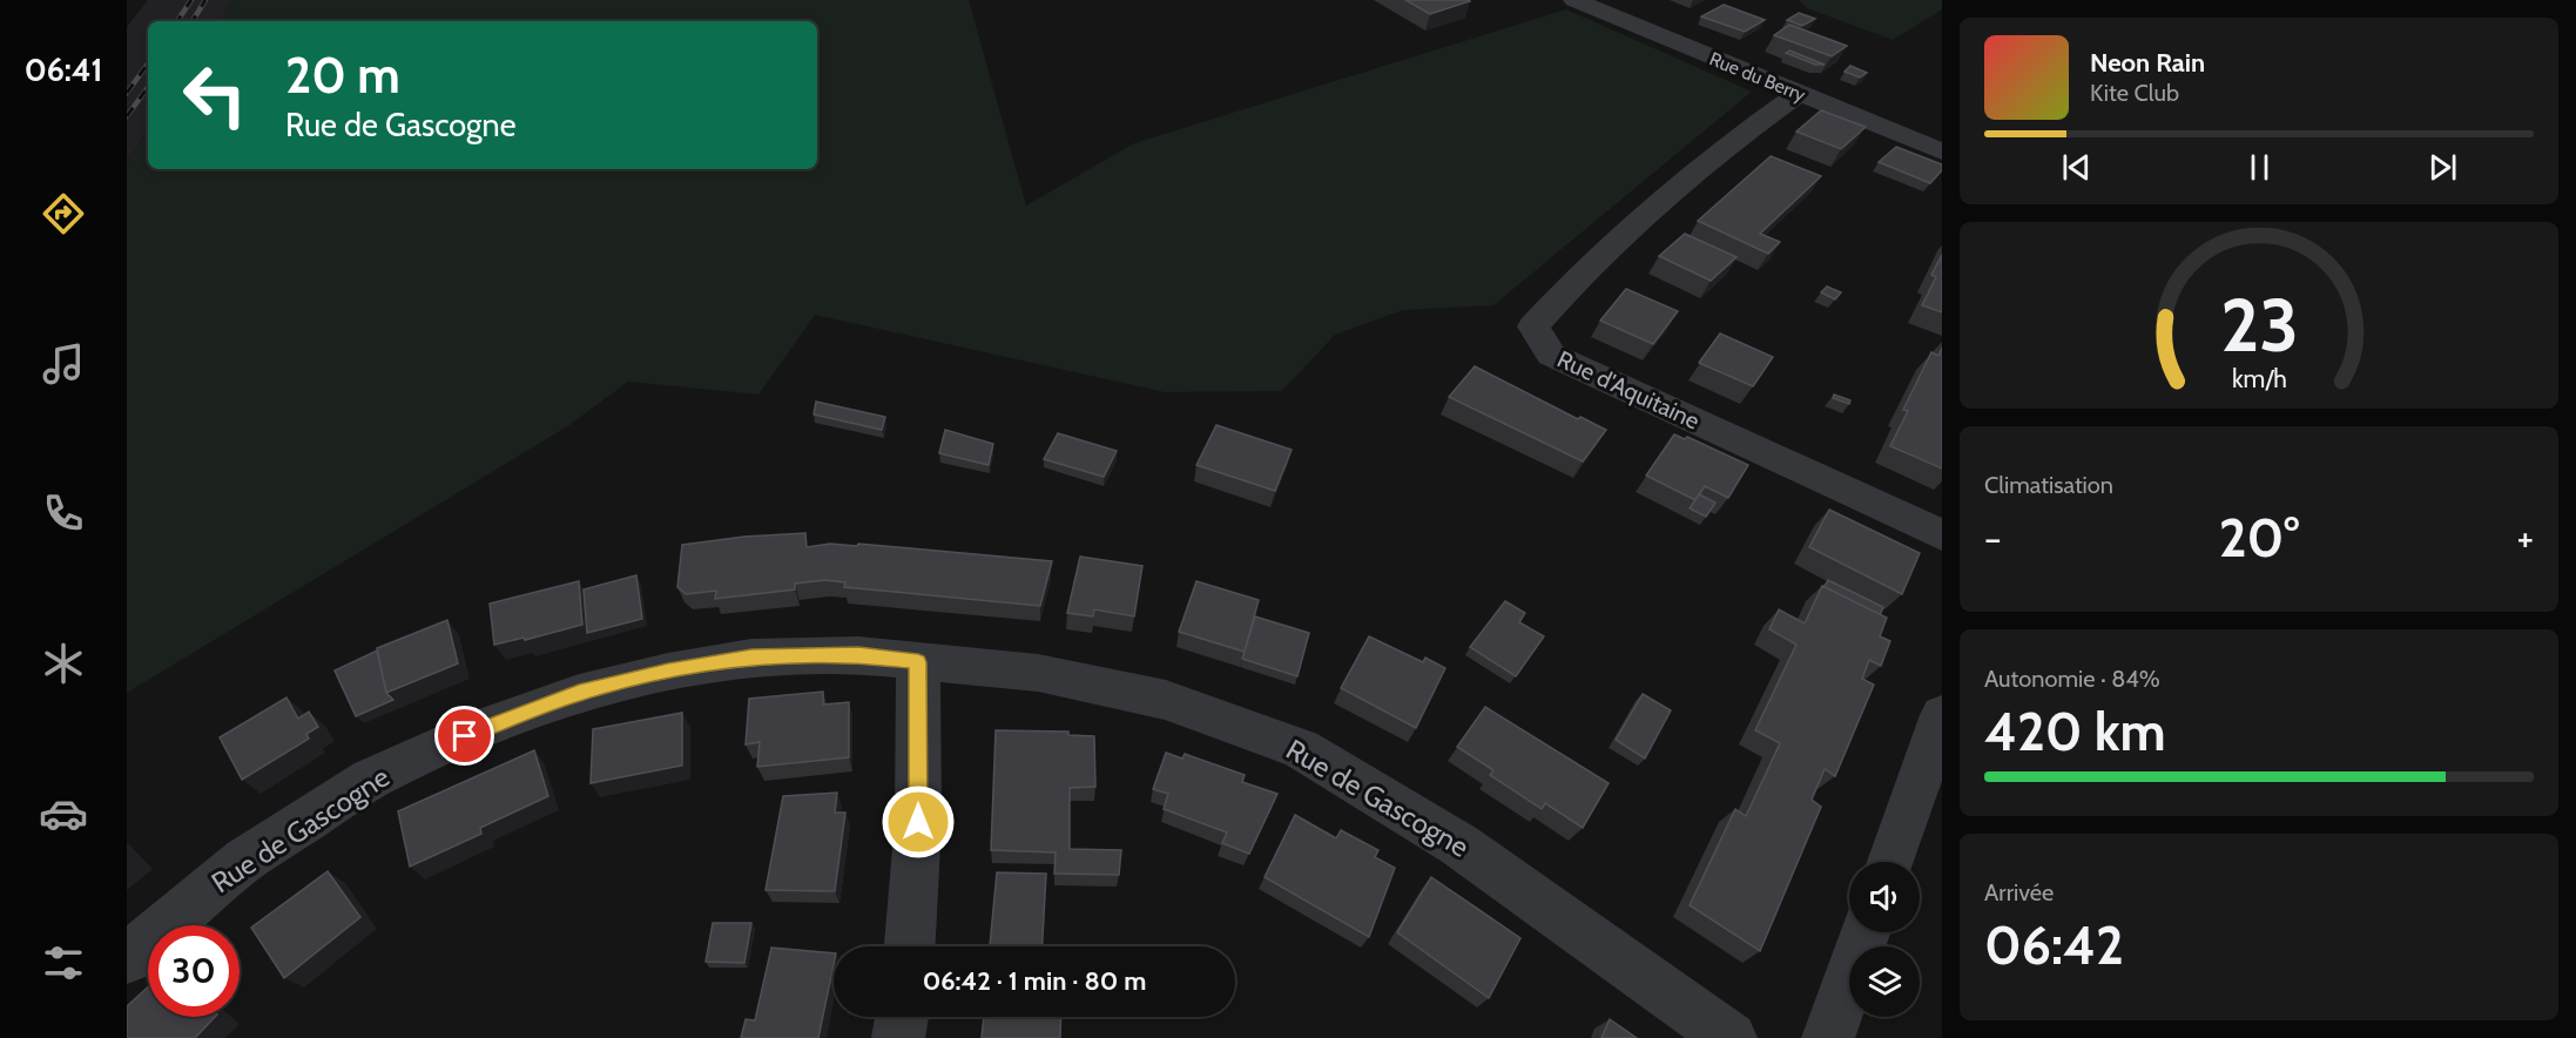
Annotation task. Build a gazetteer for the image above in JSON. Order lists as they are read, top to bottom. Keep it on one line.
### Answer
{"streets":{"street":["Rue du Berry","Rue d'Aquitaine","Rue de Gascogne"]},"crossings":[["Rue du Berry","Rue d'Aquitaine"]],"page":{"tabs":"06:41","turn":["20 m","Rue de Gascogne"],"song":["Neon Rain","Kite Club"],"tile":["Climatisation",["Autonomie · 84%","420 km"],["Arrivée","06:42"]],"heat":["−","20°","+"],"limit":"30","trip":"06:42 · 1 min · 80 m","gauge":["23","km/h"]}}
